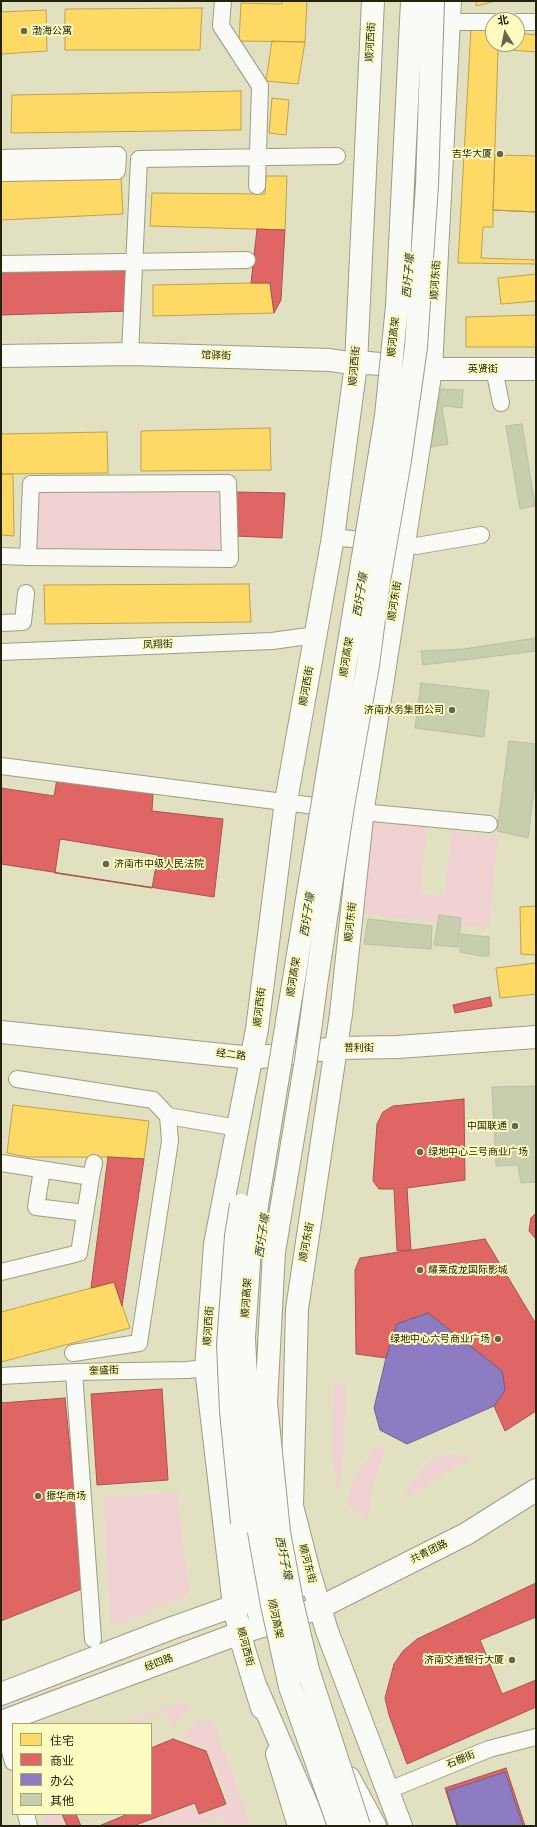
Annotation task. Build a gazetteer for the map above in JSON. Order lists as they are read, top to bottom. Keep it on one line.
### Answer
{"streets":{"main road":["顺河西街","顺河东街","顺河高架","馆驿街","英贤街","普利街","经二路","共青团路","经四路"],"street":["凤翔街","奎盛街","石棚街"]},"crossings":[["顺河西街","馆驿街"],["顺河西街","凤翔街"],["顺河西街","经二路"],["顺河西街","奎盛街"],["顺河西街","经四路"],["顺河东街","顺河高架"],["顺河东街","馆驿街"],["顺河东街","英贤街"],["顺河东街","普利街"],["顺河东街","共青团路"],["顺河东街","经四路"],["顺河东街","石棚街"],["馆驿街","英贤街"],["共青团路","经四路"]],"water":["西圩子壕"],"places":["渤海公寓","吉华大厦","济南水务集团公司","济南市中级人民法院","中国联通","绿地中心三号商业广场","耀莱成龙国际影城","绿地中心六号商业广场","振华商场","济南交通银行大厦"],"legend":["住宅","商业","办公","其他"],"north":"top"}
